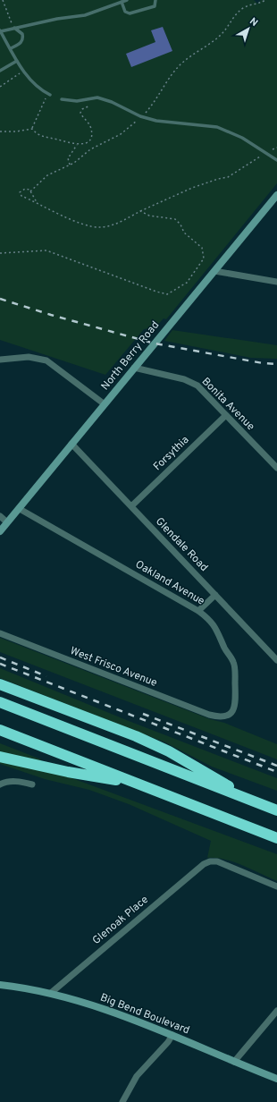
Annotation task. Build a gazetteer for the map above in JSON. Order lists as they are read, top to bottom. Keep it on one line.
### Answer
{"streets":{"main road":["North Berry Road","Big Bend Boulevard"],"street":["Bonita Avenue","Forsythia","Glendale Road","Oakland Avenue","West Frisco Avenue","Glenoak Place"]},"crossings":[["North Berry Road","Bonita Avenue"],["North Berry Road","Glendale Road"],["North Berry Road","Oakland Avenue"],["Bonita Avenue","Forsythia"],["Forsythia","Glendale Road"],["Oakland Avenue","West Frisco Avenue"],["Glenoak Place","Big Bend Boulevard"]],"north":"top right"}
